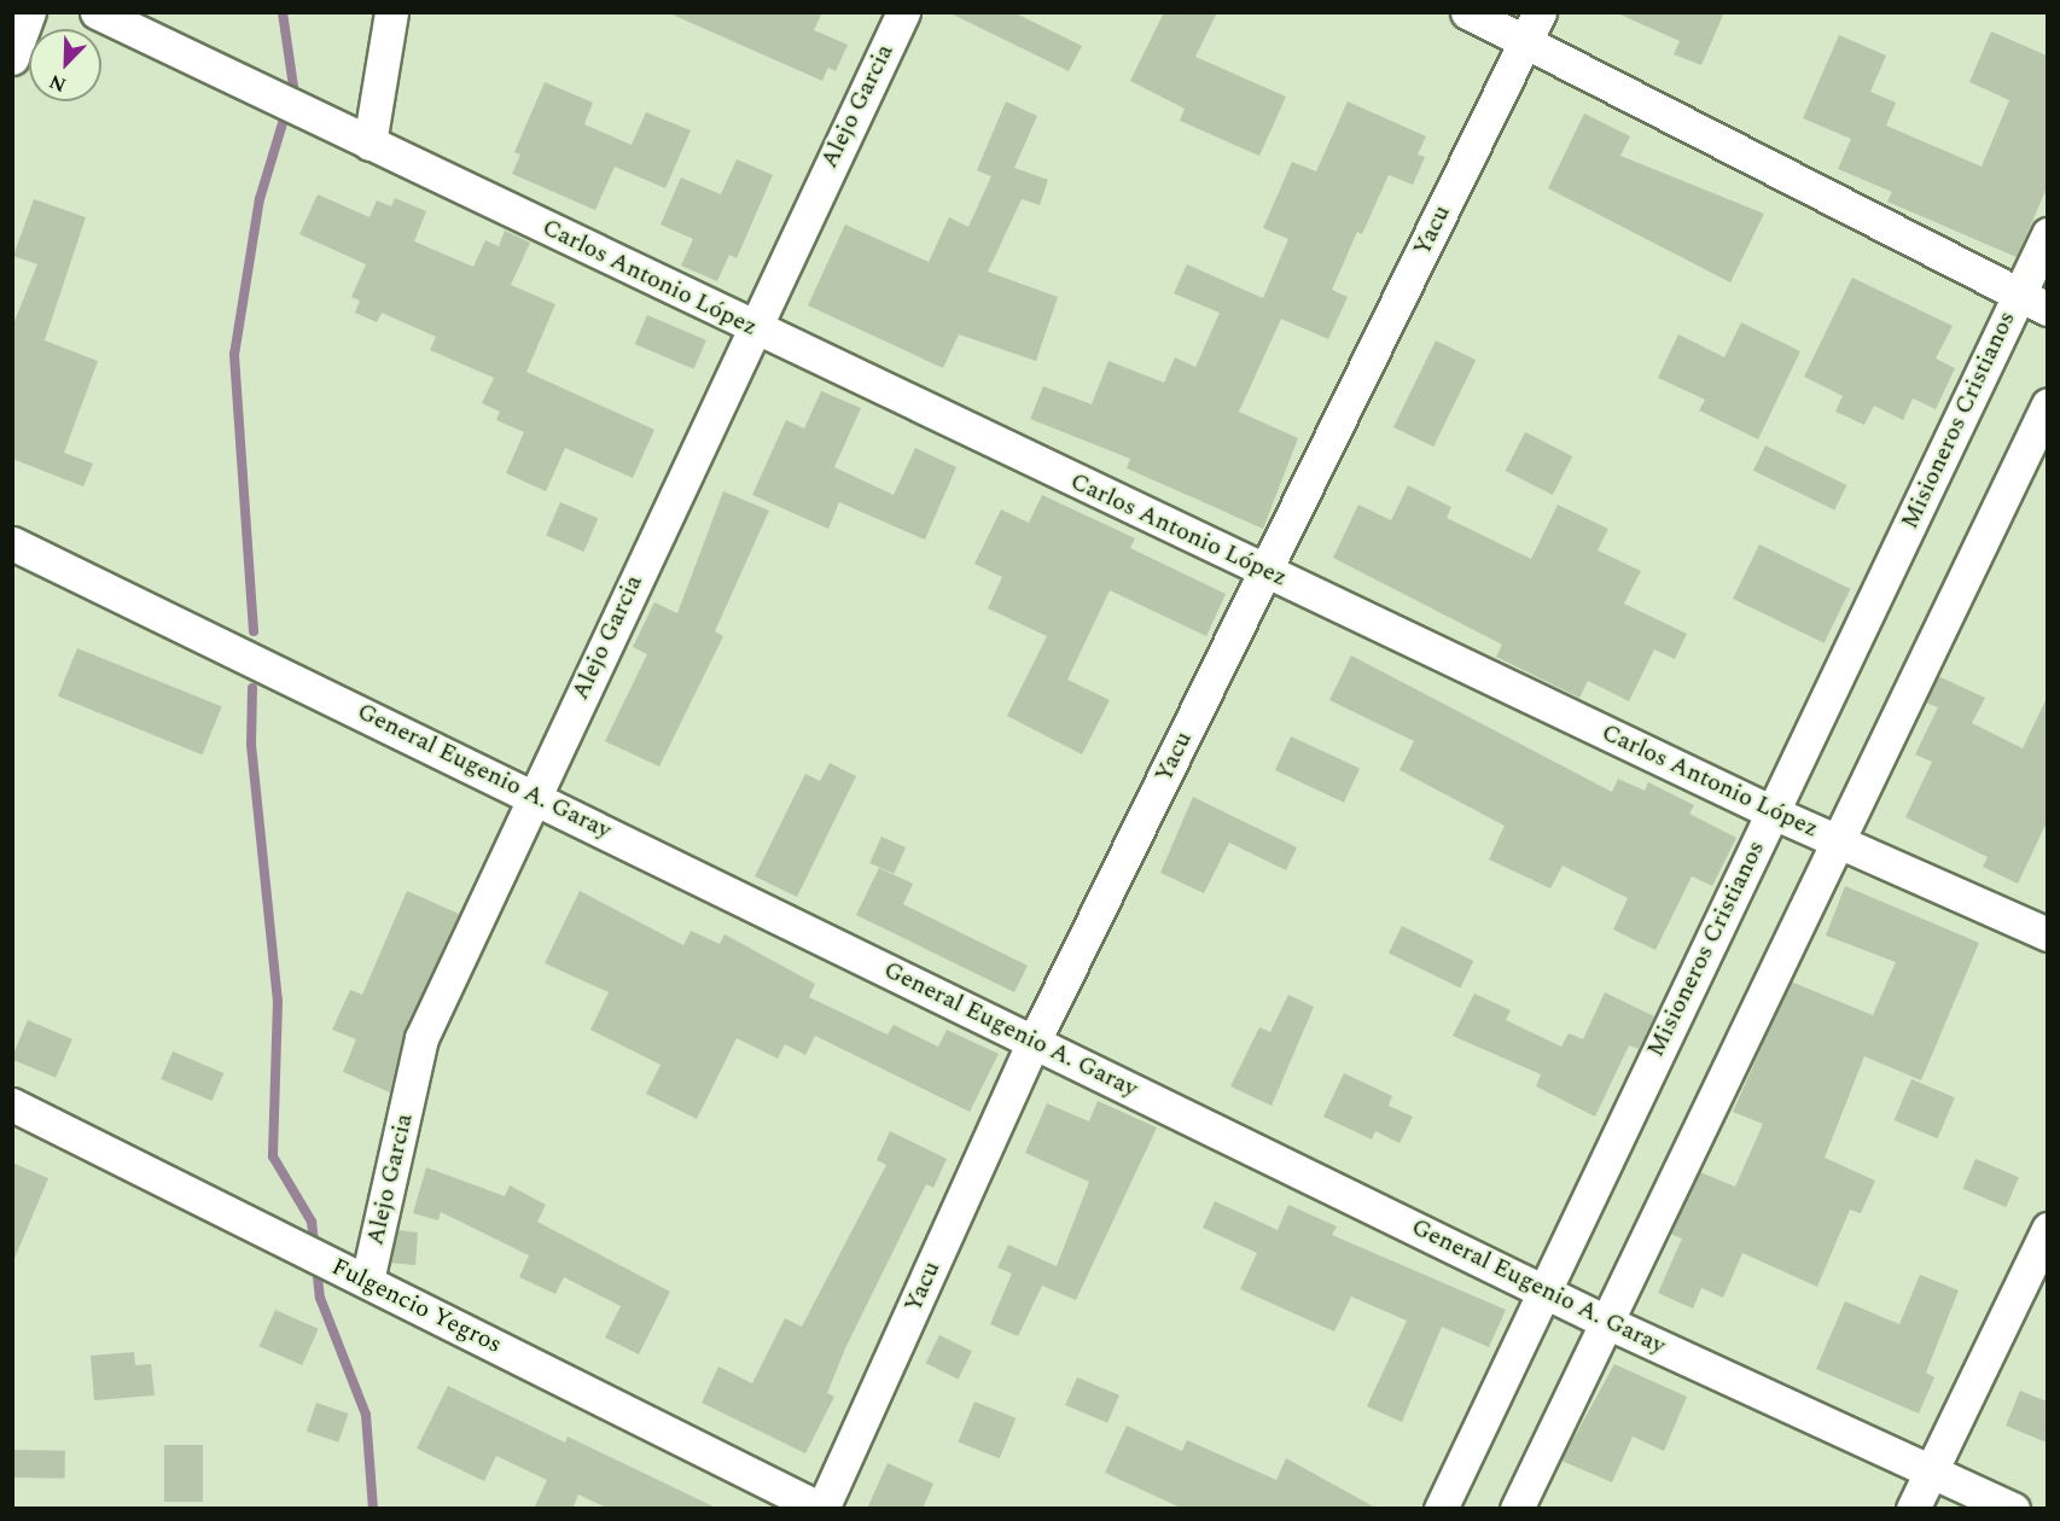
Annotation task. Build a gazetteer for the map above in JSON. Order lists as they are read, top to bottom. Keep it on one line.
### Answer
{"streets":{"street":["Alejo Garcia","Yacu","Carlos Antonio López","Misioneros Cristianos","General Eugenio A. Garay","Fulgencio Yegros"]},"crossings":[["Alejo Garcia","Carlos Antonio López"],["Alejo Garcia","General Eugenio A. Garay"],["Alejo Garcia","Fulgencio Yegros"],["Yacu","Carlos Antonio López"],["Yacu","General Eugenio A. Garay"],["Yacu","Fulgencio Yegros"],["Carlos Antonio López","Misioneros Cristianos"],["Misioneros Cristianos","General Eugenio A. Garay"]],"north":"bottom left"}
